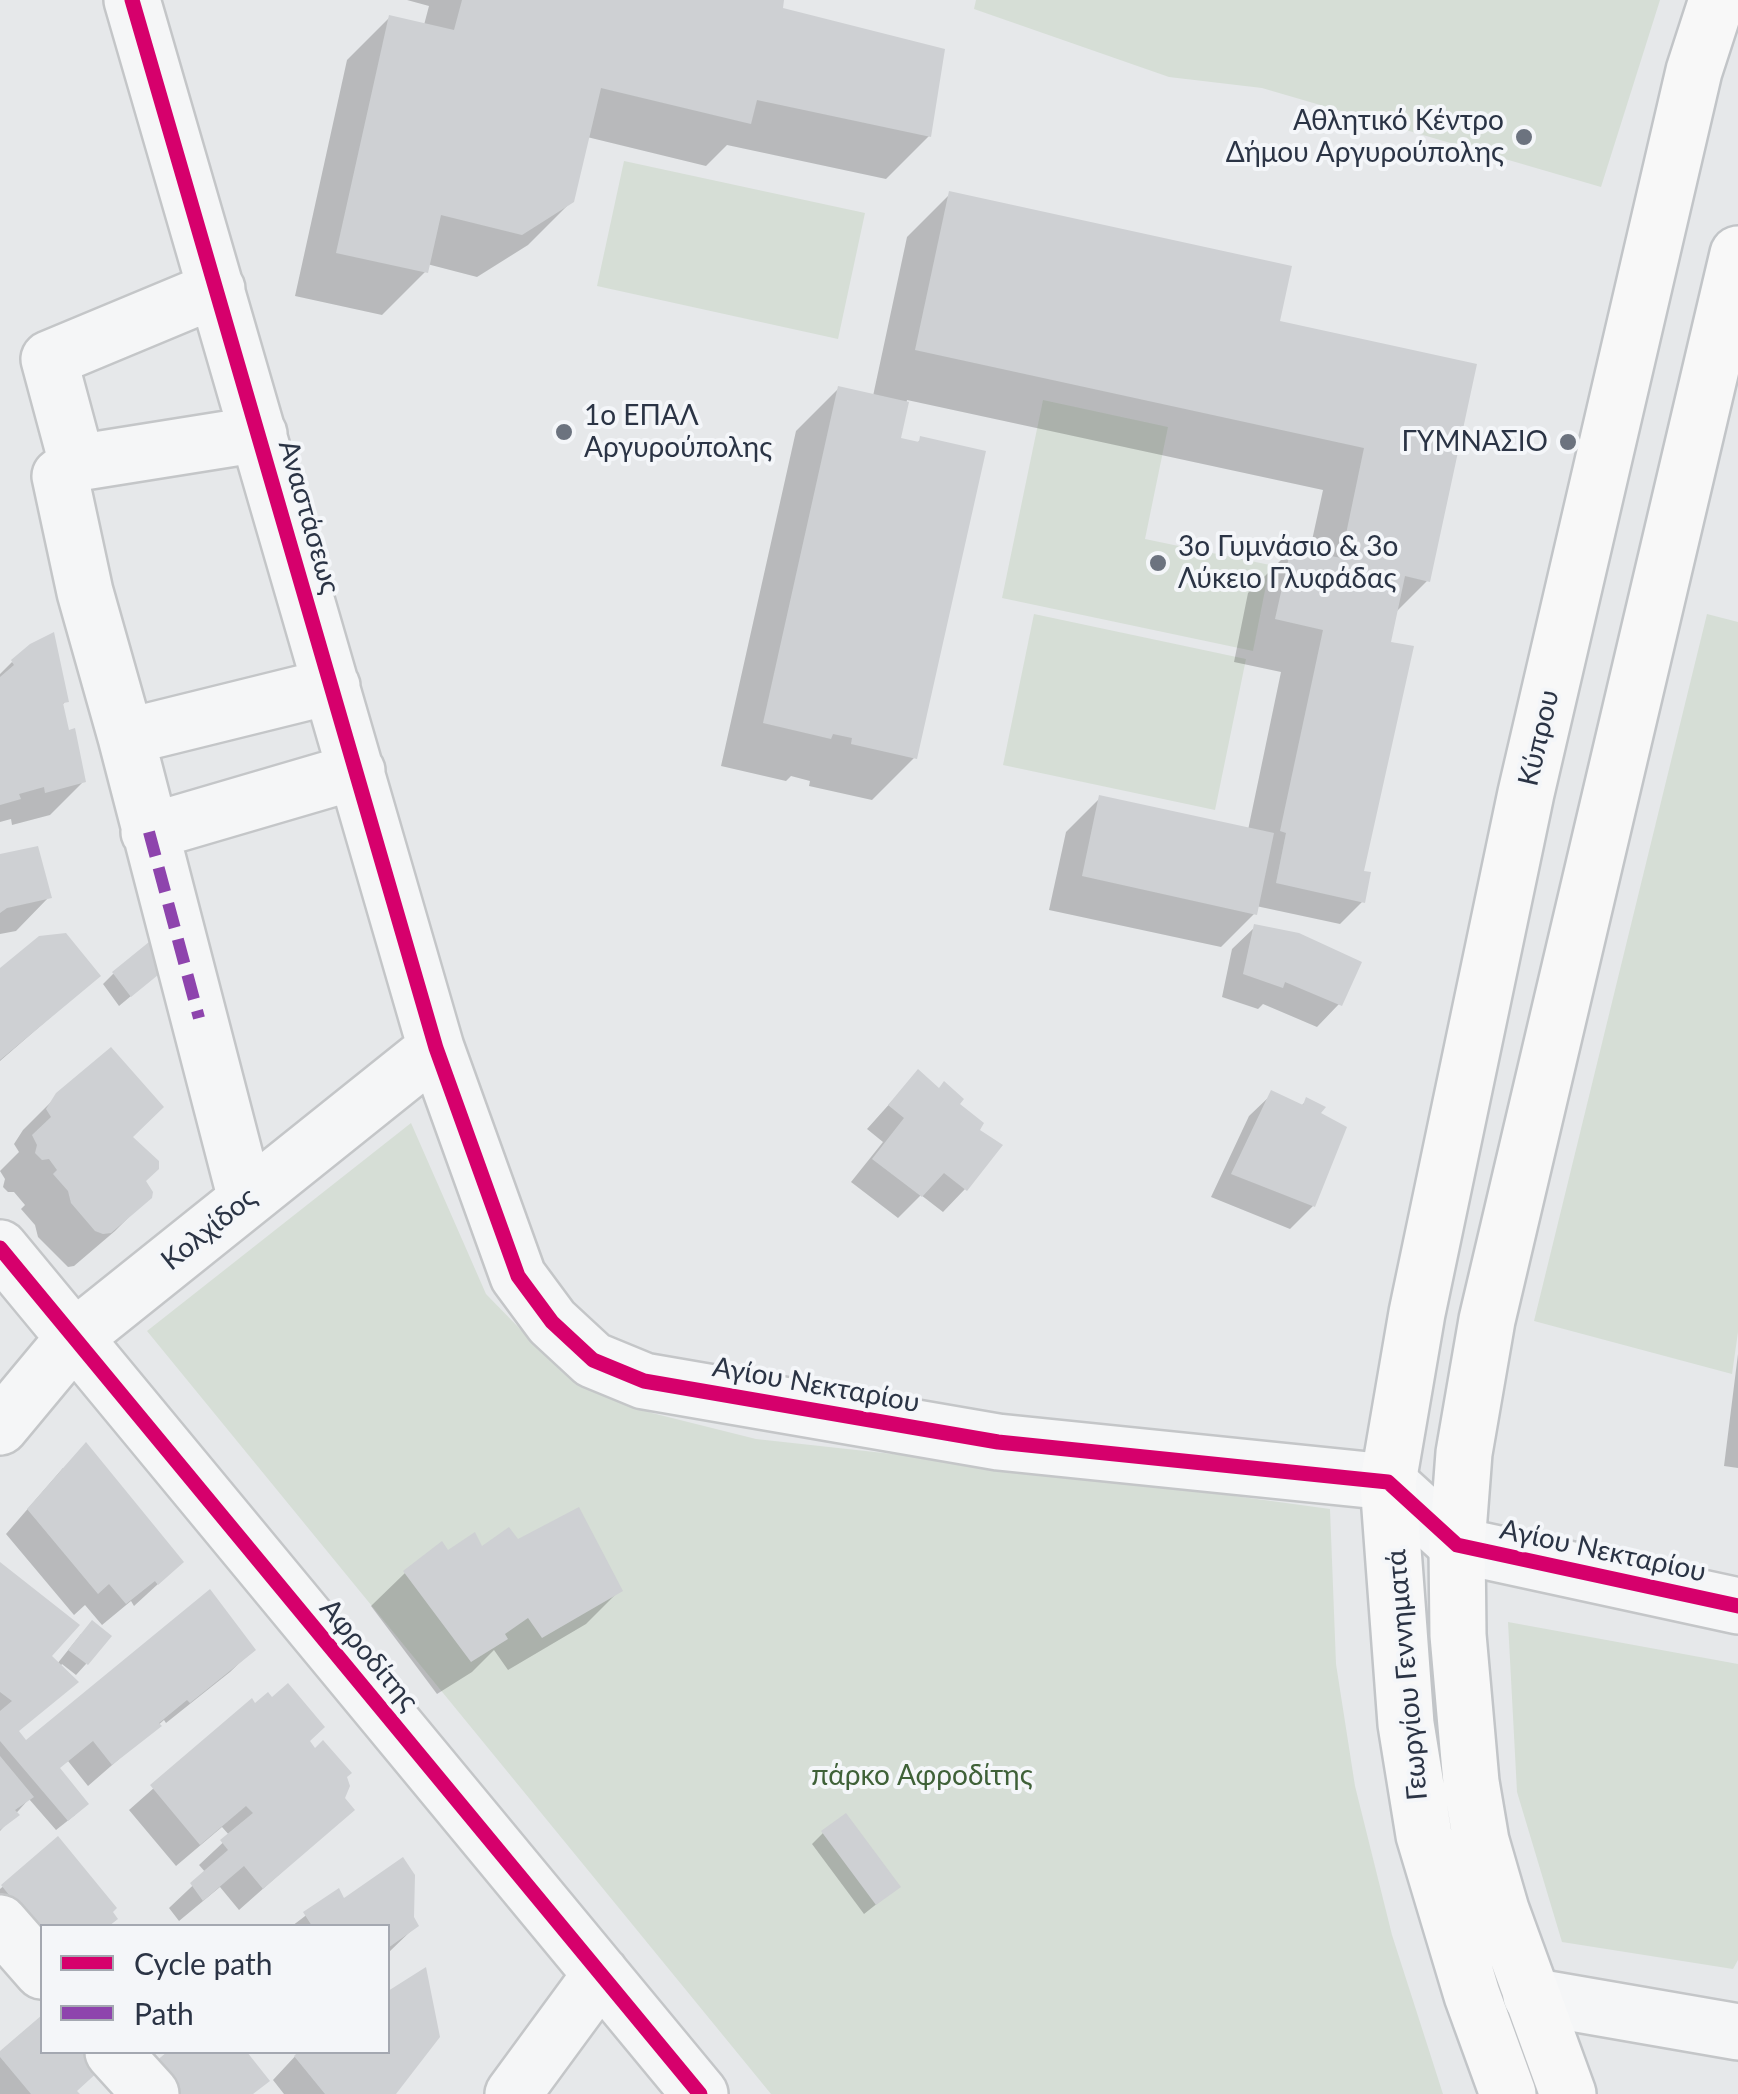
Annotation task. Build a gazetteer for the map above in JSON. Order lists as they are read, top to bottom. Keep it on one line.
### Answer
{"streets":{"main road":["Κύπρου","Γεωργίου Γεννηματά"],"street":["Αναστάσεως","Κολχίδος","Αγίου Νεκταρίου","Αφροδίτης"]},"crossings":[["Αναστάσεως","Κολχίδος"],["Αναστάσεως","Αγίου Νεκταρίου"],["Κύπρου","Αγίου Νεκταρίου"],["Κύπρου","Γεωργίου Γεννηματά"],["Κολχίδος","Αγίου Νεκταρίου"],["Κολχίδος","Αφροδίτης"],["Αγίου Νεκταρίου","Γεωργίου Γεννηματά"]],"parks":["πάρκο Αφροδίτης"],"places":["Αθλητικό Κέντρο Δήμου Αργυρούπολης","1o ΕΠΑΛ Αργυρούπολης","ΓΥΜΝΑΣΙΟ","3ο Γυμνάσιο & 3ο Λύκειο Γλυφάδας"],"legend":["Cycle path","Path"]}
